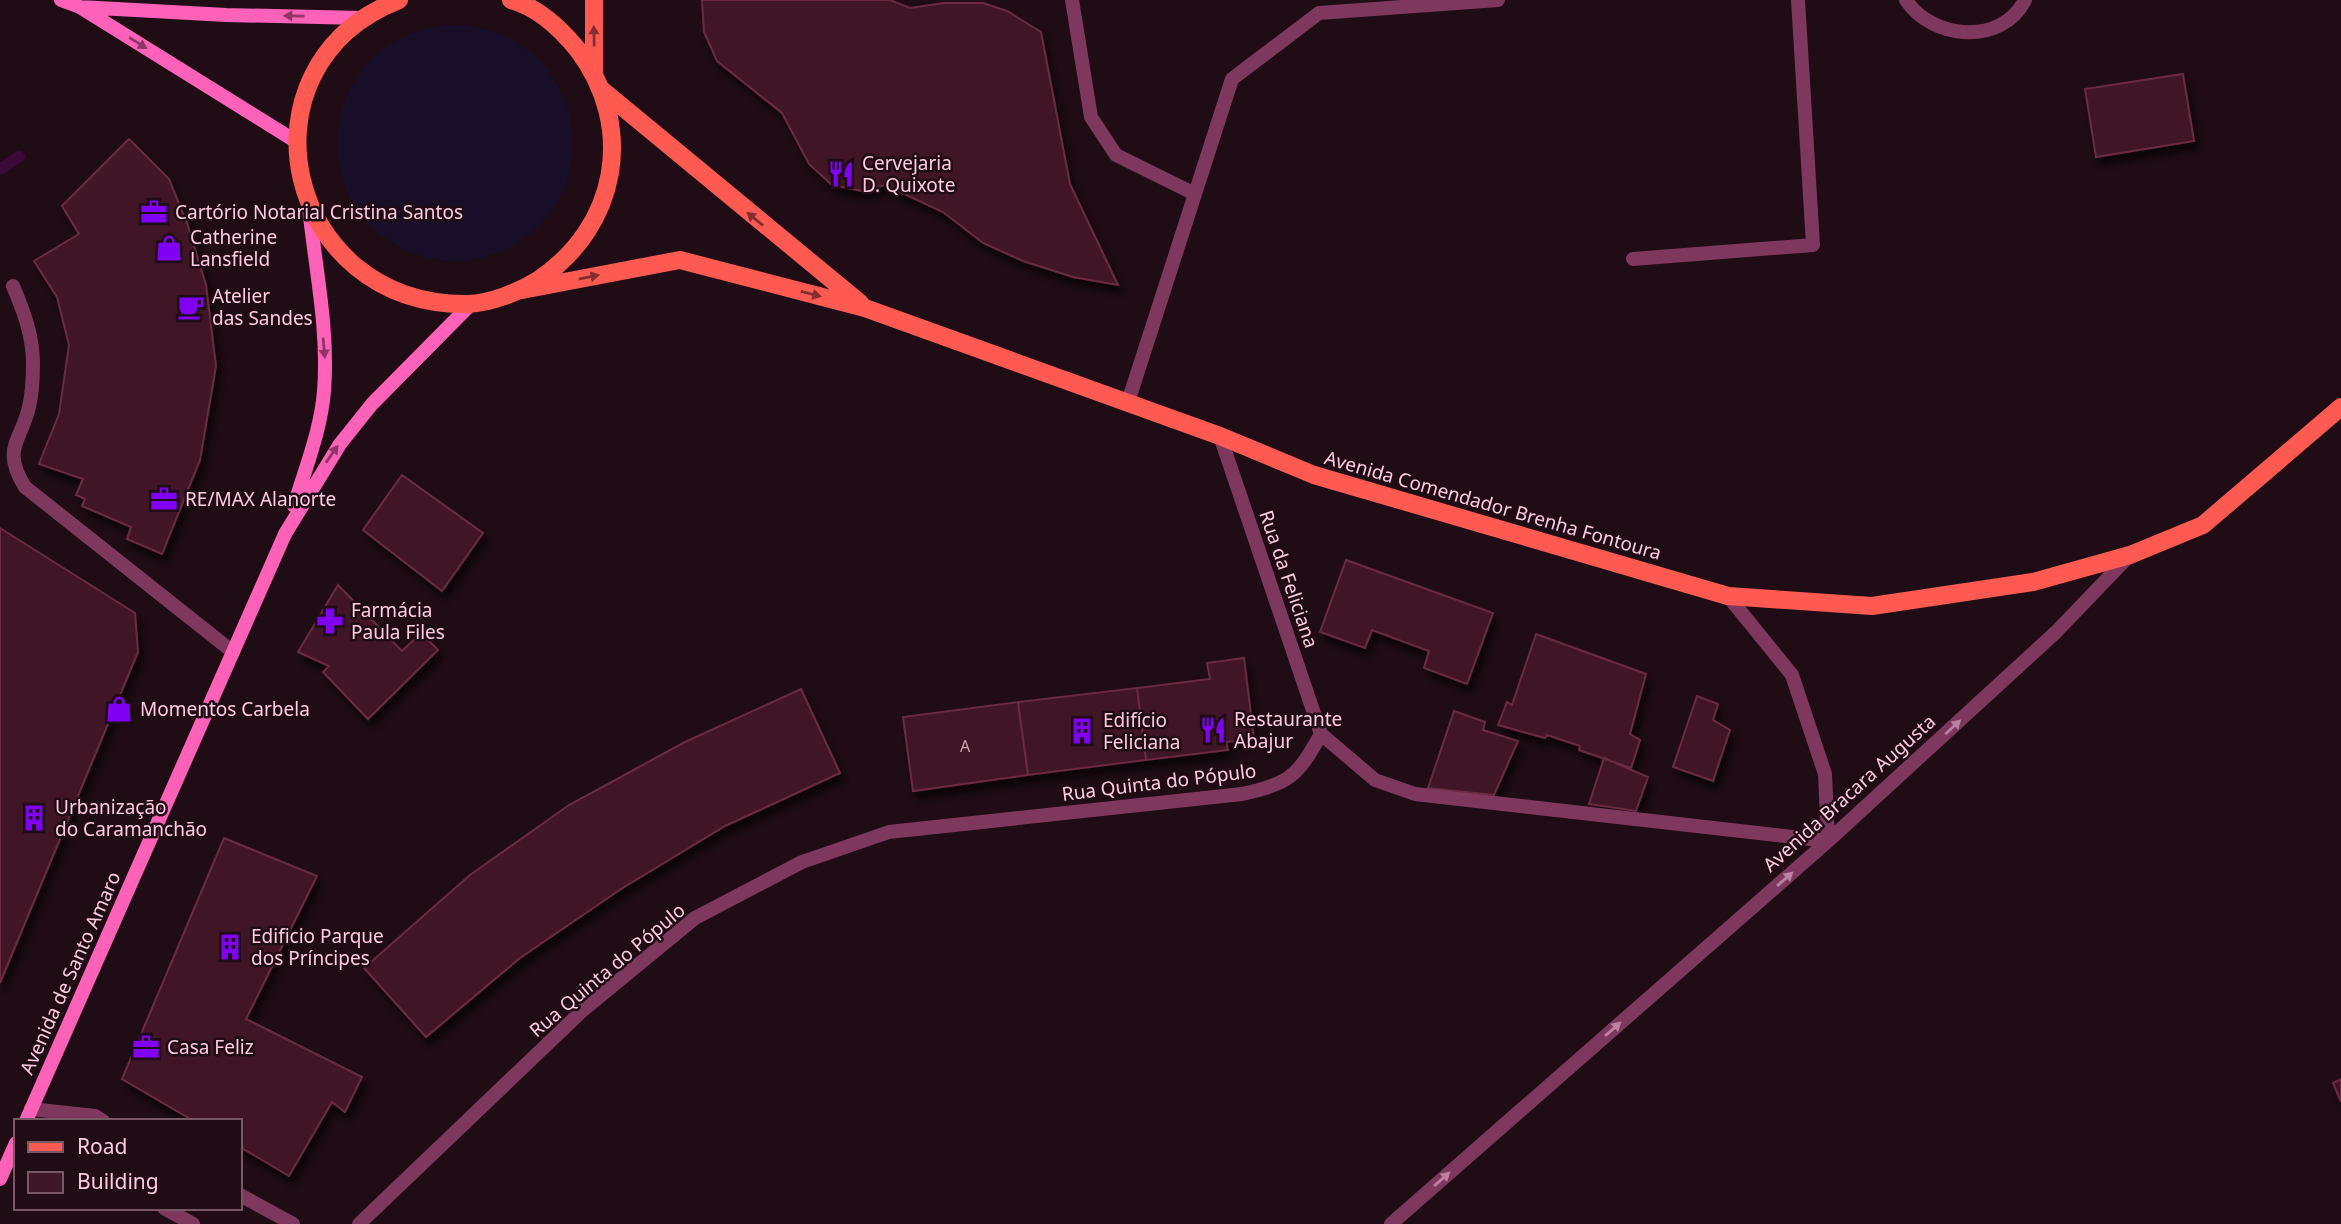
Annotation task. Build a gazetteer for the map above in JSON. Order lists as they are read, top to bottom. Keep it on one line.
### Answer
{"streets":{"main road":["Avenida Comendador Brenha Fontoura","Avenida Bracara Augusta","Avenida de Santo Amaro"],"street":["Rua da Feliciana","Rua Quinta do Pópulo"]},"crossings":[["Avenida Comendador Brenha Fontoura","Rua da Feliciana"],["Avenida Comendador Brenha Fontoura","Avenida Bracara Augusta"],["Rua da Feliciana","Rua Quinta do Pópulo"]],"one_way":["Avenida Bracara Augusta"],"places":{"restaurant":["Cervejaria D. Quixote","Restaurante Abajur"],"office":["Cartório Notarial Cristina Santos","RE/MAX Alanorte","Casa Feliz"],"shop":["Catherine Lansfield","Momentos Carbela"],"cafe":["Atelier das Sandes"],"pharmacy":["Farmácia Paula Files"],"building":["Edifício Feliciana","Urbanização do Caramanchão","Edificio Parque dos Príncipes"]},"house_numbers":["A"],"legend":["Road","Building"]}
